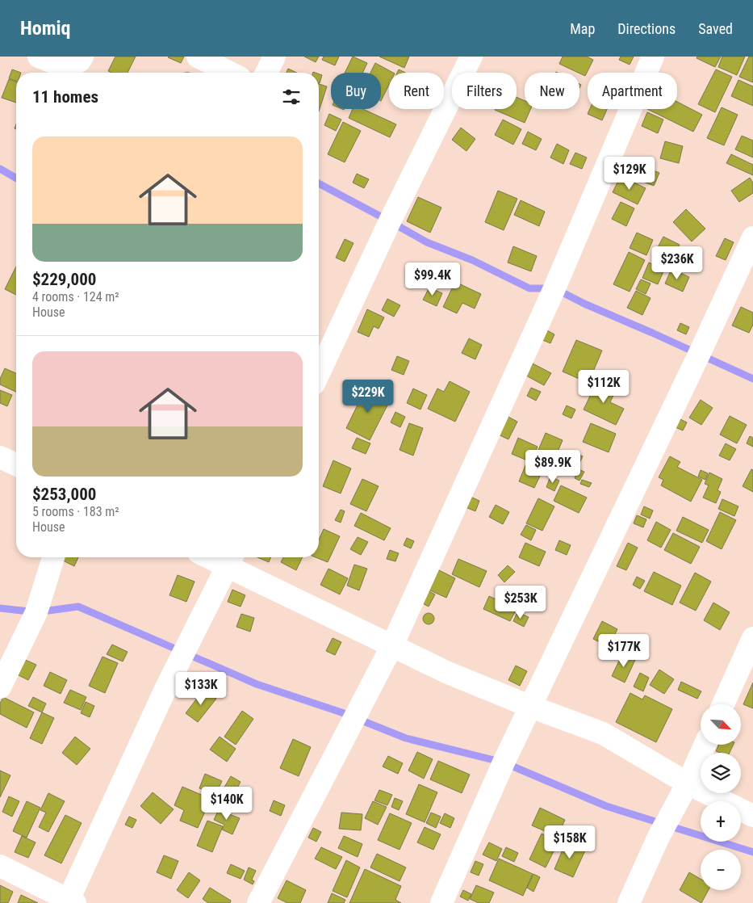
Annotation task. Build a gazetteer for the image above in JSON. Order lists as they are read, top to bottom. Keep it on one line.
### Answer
{"north":"bottom right","page":{"header":"Homiq","nav":["Map","Directions","Saved"],"chip":["Buy","Rent","Filters","New","Apartment"],"heading":"11 homes","list":[{"name":"$229,000","note":"4 rooms · 124 m² · House"},{"name":"$253,000","note":"5 rooms · 183 m² · House"}],"price":["$129K","$236K","$99.4K","$112K","$229K","$89.9K","$253K","$177K","$133K","$140K","$158K"],"map_buttons":["+","−"]}}
